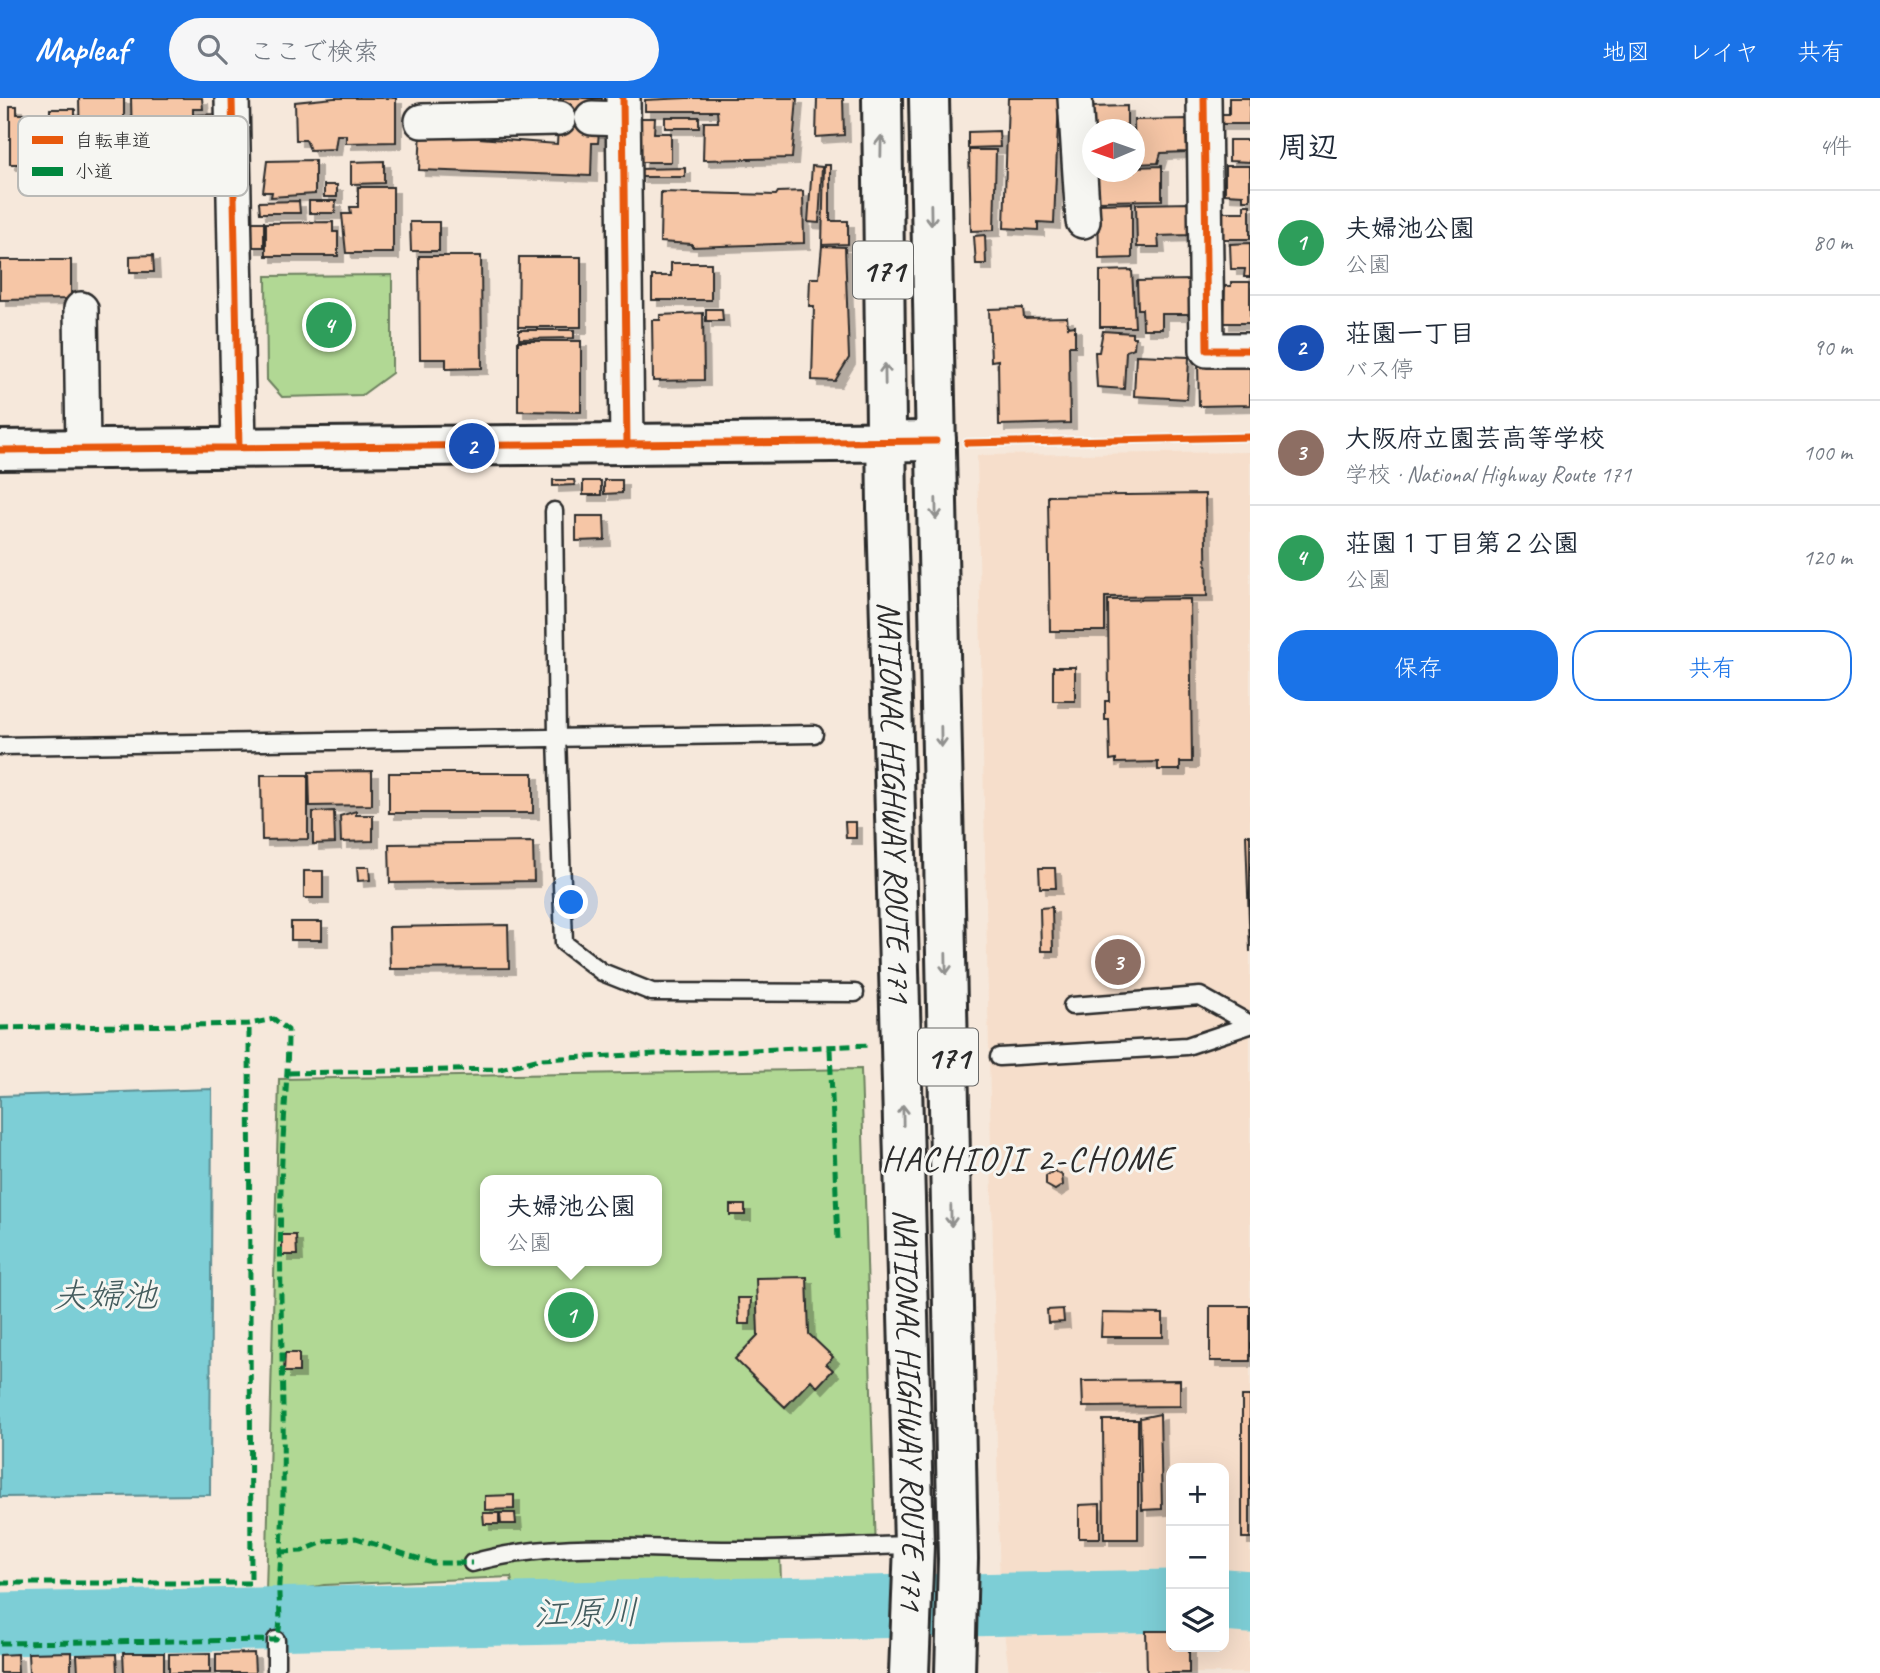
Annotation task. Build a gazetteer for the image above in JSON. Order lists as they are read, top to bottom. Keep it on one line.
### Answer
{"streets":{"main road":["171","NATIONAL HIGHWAY ROUTE 171"]},"districts":["HACHIOJI 2-CHOME"],"water":["夫婦池","江原川"],"legend":["自転車道","小道"],"north":"left","page":{"header":"Mapleaf","search":"ここで検索","nav":["地図","レイヤ","共有"],"heading":["周辺","4件"],"list":[{"mark":"1","name":"夫婦池公園","note":"公園","value":"80 m"},{"mark":"2","name":"荘園一丁目","note":"バス停","value":"90 m"},{"mark":"3","name":"大阪府立園芸高等学校","note":"学校 · National Highway Route 171","value":"100 m"},{"mark":"4","name":"荘園１丁目第２公園","note":"公園","value":"120 m"}],"pins":["4","2","3","1"],"buttons":["保存","共有"],"popup":["夫婦池公園","公園"],"map_buttons":["+","−"]}}
